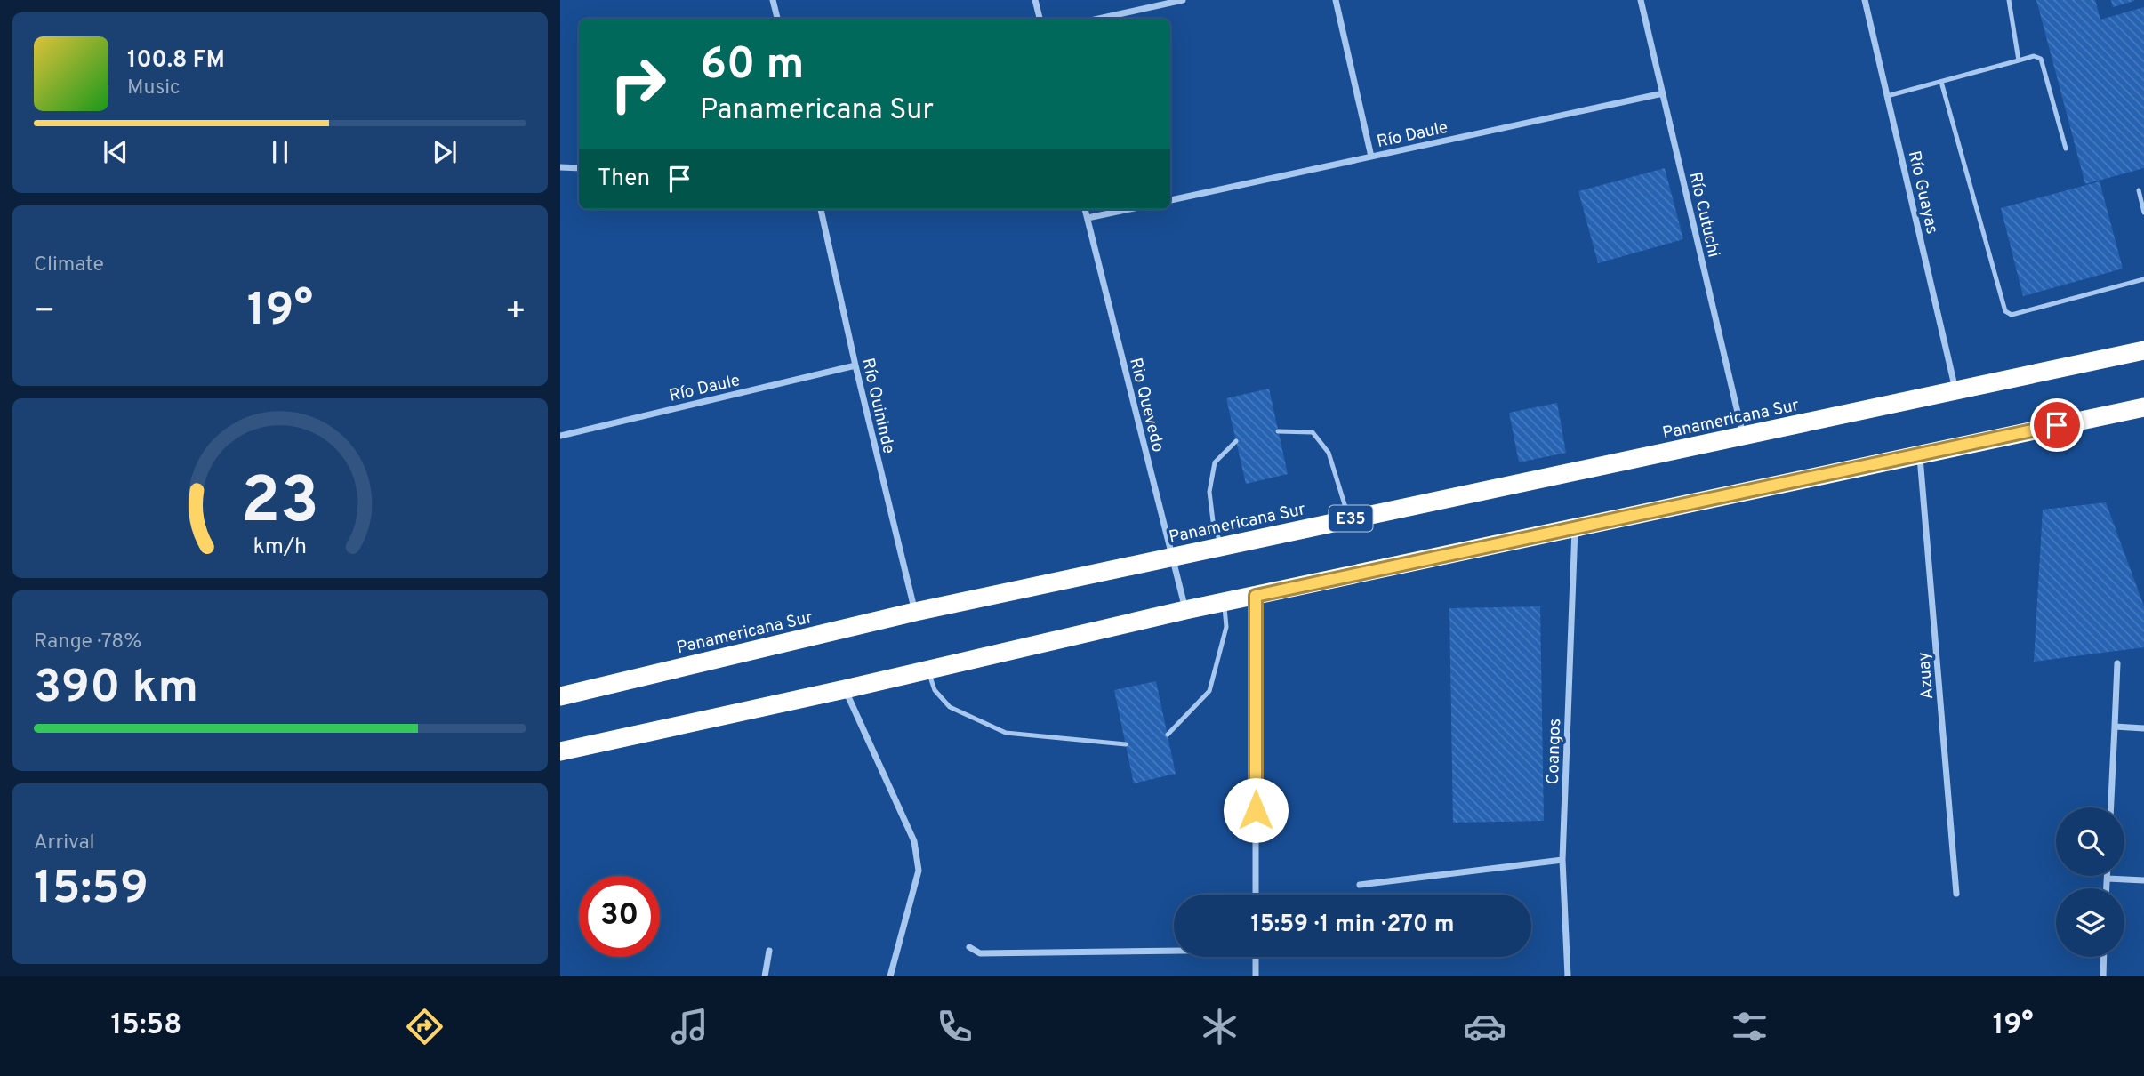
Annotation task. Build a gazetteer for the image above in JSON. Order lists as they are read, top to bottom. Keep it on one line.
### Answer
{"streets":{"highway":["Panamericana Sur","E35"],"street":["Río Daule","Río Guayas","Río Cutuchi","Rio Quevedo","Río Quininde","Azuay","Coangos"]},"crossings":[["Río Daule","Río Cutuchi"],["Río Daule","Río Quininde"],["Río Guayas","Panamericana Sur"],["Río Cutuchi","Panamericana Sur"],["Rio Quevedo","Panamericana Sur"],["Río Quininde","Panamericana Sur"]],"page":{"turn":["60 m","Panamericana Sur"],"song":["100.8 FM","Music"],"then":"Then","tile":["Climate",["Range · 78%","390 km"],["Arrival","15:59"]],"heat":["−","19°","+"],"limit":"30","trip":"15:59 · 1 min · 270 m","tabs":["15:58","19°"],"gauge":["23","km/h"]}}
